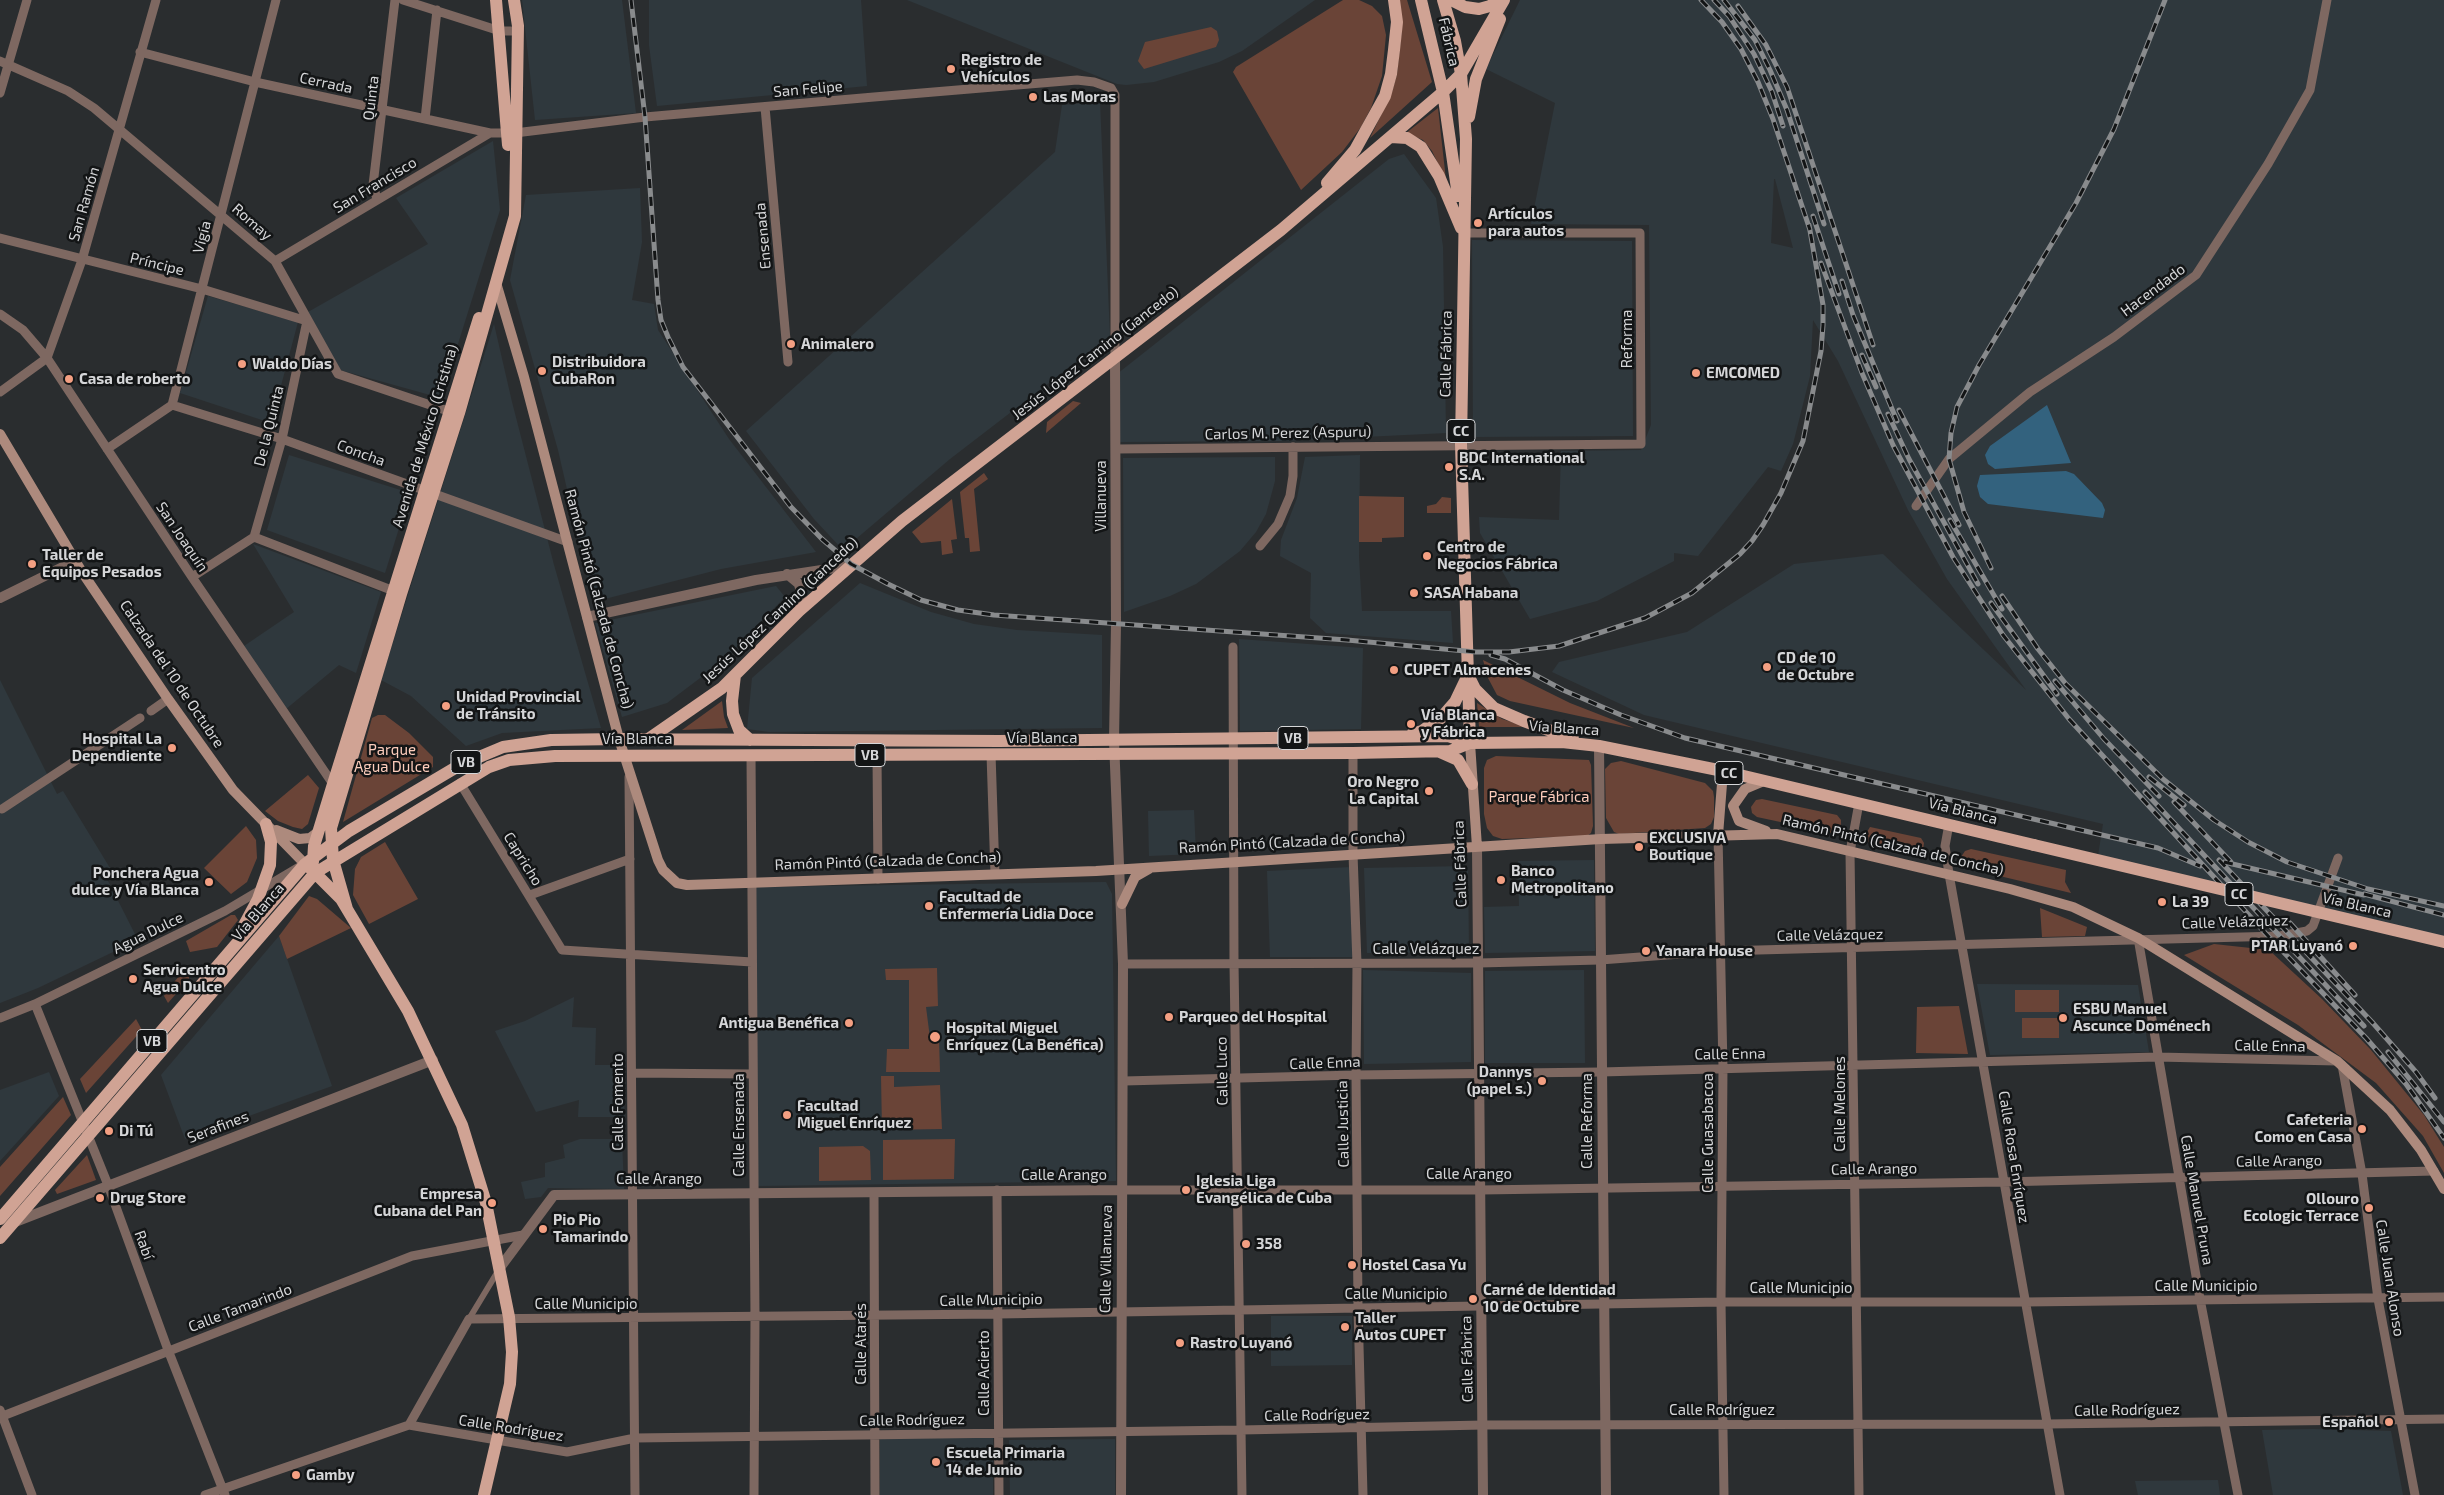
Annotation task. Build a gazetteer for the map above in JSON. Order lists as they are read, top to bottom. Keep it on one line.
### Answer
{"streets":{"main road":["Fábrica","Jesús López Camino (Gancedo)","Calle Fábrica","CC","Avenida de México (Cristina)","Ramón Pintó (Calzada de Concha)","Calzada del 10 de Octubre","Vía Blanca","VB","Calle Guasabacoa"],"street":["Cerrada","San Felipe","Quinta","San Francisco","San Ramón","Romay","Ensenada","Vigía","Príncipe","Hacendado","Reforma","De la Quinta","Carlos M. Perez (Aspuru)","Concha","Villanueva","San Joaquín","Capricho","Calle Velázquez","Agua Dulce","Calle Enna","Calle Luco","Calle Fomento","Calle Melones","Calle Reforma","Calle Justicia","Calle Ensenada","Serafines","Calle Rosa Enríquez","Calle Arango","Calle Manuel Pruna","Rabí","Calle Villanueva","Calle Juan Alonso","Calle Municipio","Calle Tamarindo","Calle Atarés","Calle Acierto","Calle Rodríguez"]},"crossings":[["Fábrica","Jesús López Camino (Gancedo)"],["Fábrica","Calle Fábrica"],["Cerrada","San Felipe"],["Cerrada","Quinta"],["Cerrada","San Francisco"],["Cerrada","San Ramón"],["Cerrada","Vigía"],["Cerrada","Avenida de México (Cristina)"],["San Felipe","Ensenada"],["San Felipe","Avenida de México (Cristina)"],["San Felipe","Villanueva"],["Quinta","San Francisco"],["San Francisco","Romay"],["San Ramón","Romay"],["San Ramón","Príncipe"],["San Ramón","San Joaquín"],["Romay","Vigía"],["Romay","Príncipe"],["Romay","De la Quinta"],["Romay","Avenida de México (Cristina)"],["Vigía","Príncipe"],["Vigía","Concha"],["Príncipe","De la Quinta"],["Reforma","Calle Fábrica"],["Reforma","Carlos M. Perez (Aspuru)"],["Jesús López Camino (Gancedo)","Calle Fábrica"],["Jesús López Camino (Gancedo)","Villanueva"],["Calle Fábrica","Carlos M. Perez (Aspuru)"],["Calle Fábrica","Ramón Pintó (Calzada de Concha)"],["Calle Fábrica","Vía Blanca"],["Calle Fábrica","Calle Velázquez"],["Calle Fábrica","Calle Enna"],["Calle Fábrica","Calle Arango"],["Calle Fábrica","Calle Municipio"],["Calle Fábrica","Calle Rodríguez"],["De la Quinta","Concha"],["Carlos M. Perez (Aspuru)","Villanueva"],["Avenida de México (Cristina)","Concha"],["Avenida de México (Cristina)","San Joaquín"],["Avenida de México (Cristina)","Ramón Pintó (Calzada de Concha)"],["Avenida de México (Cristina)","Calzada del 10 de Octubre"],["Avenida de México (Cristina)","Vía Blanca"],["Avenida de México (Cristina)","Agua Dulce"],["Concha","Ramón Pintó (Calzada de Concha)"],["Villanueva","Ramón Pintó (Calzada de Concha)"],["Villanueva","Vía Blanca"],["Villanueva","Calle Villanueva"],["Ramón Pintó (Calzada de Concha)","Vía Blanca"],["Ramón Pintó (Calzada de Concha)","Calle Velázquez"],["Ramón Pintó (Calzada de Concha)","Calle Enna"],["Ramón Pintó (Calzada de Concha)","Calle Luco"],["Ramón Pintó (Calzada de Concha)","Calle Fomento"],["Ramón Pintó (Calzada de Concha)","Calle Melones"],["Ramón Pintó (Calzada de Concha)","Calle Reforma"],["Ramón Pintó (Calzada de Concha)","Calle Justicia"],["Ramón Pintó (Calzada de Concha)","Calle Ensenada"],["Ramón Pintó (Calzada de Concha)","Calle Guasabacoa"],["Ramón Pintó (Calzada de Concha)","Calle Rosa Enríquez"],["Ramón Pintó (Calzada de Concha)","Calle Arango"],["Ramón Pintó (Calzada de Concha)","Calle Manuel Pruna"],["Ramón Pintó (Calzada de Concha)","Calle Juan Alonso"],["Calzada del 10 de Octubre","Vía Blanca"],["Calzada del 10 de Octubre","Agua Dulce"],["Calzada del 10 de Octubre","Serafines"],["Calzada del 10 de Octubre","Calle Arango"],["Calzada del 10 de Octubre","Calle Municipio"],["Calzada del 10 de Octubre","Calle Tamarindo"],["Calzada del 10 de Octubre","Calle Rodríguez"],["Vía Blanca","Capricho"],["Vía Blanca","Agua Dulce"],["Vía Blanca","Calle Luco"],["Vía Blanca","Calle Melones"],["Vía Blanca","Calle Reforma"],["Vía Blanca","Calle Justicia"],["Vía Blanca","Calle Ensenada"],["Vía Blanca","Serafines"],["Vía Blanca","Calle Guasabacoa"],["Vía Blanca","Calle Rosa Enríquez"],["Vía Blanca","Rabí"],["Capricho","Calle Fomento"],["Calle Velázquez","Calle Luco"],["Calle Velázquez","Calle Melones"],["Calle Velázquez","Calle Reforma"],["Calle Velázquez","Calle Justicia"],["Calle Velázquez","Calle Guasabacoa"],["Calle Velázquez","Calle Rosa Enríquez"],["Calle Velázquez","Calle Manuel Pruna"],["Calle Velázquez","Calle Villanueva"],["Agua Dulce","Rabí"],["Calle Enna","Calle Luco"],["Calle Enna","Calle Melones"],["Calle Enna","Calle Reforma"],["Calle Enna","Calle Justicia"],["Calle Enna","Calle Guasabacoa"],["Calle Enna","Calle Rosa Enríquez"],["Calle Enna","Calle Manuel Pruna"],["Calle Enna","Calle Villanueva"],["Calle Enna","Calle Juan Alonso"],["Calle Luco","Calle Arango"],["Calle Luco","Calle Municipio"],["Calle Luco","Calle Rodríguez"],["Calle Fomento","Calle Arango"],["Calle Fomento","Calle Municipio"],["Calle Fomento","Calle Rodríguez"],["Calle Melones","Calle Arango"],["Calle Melones","Calle Municipio"],["Calle Melones","Calle Rodríguez"],["Calle Reforma","Calle Arango"],["Calle Reforma","Calle Municipio"],["Calle Reforma","Calle Rodríguez"],["Calle Justicia","Calle Arango"],["Calle Justicia","Calle Municipio"],["Calle Justicia","Calle Rodríguez"],["Calle Ensenada","Calle Arango"],["Calle Ensenada","Calle Municipio"],["Calle Ensenada","Calle Rodríguez"],["Serafines","Rabí"],["Calle Guasabacoa","Calle Arango"],["Calle Guasabacoa","Calle Municipio"],["Calle Guasabacoa","Calle Rodríguez"],["Calle Rosa Enríquez","Calle Arango"],["Calle Rosa Enríquez","Calle Municipio"],["Calle Rosa Enríquez","Calle Rodríguez"],["Calle Arango","Calle Manuel Pruna"],["Calle Arango","Calle Villanueva"],["Calle Arango","Calle Juan Alonso"],["Calle Arango","Calle Atarés"],["Calle Arango","Calle Acierto"],["Calle Manuel Pruna","Calle Municipio"],["Calle Manuel Pruna","Calle Rodríguez"],["Rabí","Calle Tamarindo"],["Rabí","Calle Rodríguez"],["Calle Villanueva","Calle Municipio"],["Calle Villanueva","Calle Rodríguez"],["Calle Juan Alonso","Calle Municipio"],["Calle Juan Alonso","Calle Rodríguez"],["Calle Municipio","Calle Atarés"],["Calle Municipio","Calle Acierto"],["Calle Atarés","Calle Rodríguez"],["Calle Acierto","Calle Rodríguez"]],"parks":["Parque Agua Dulce","Parque Fábrica"],"places":["Registro de Vehículos","Las Moras","Artículos para autos","Animalero","Waldo Días","Distribuidora CubaRon","EMCOMED","Casa de roberto","BDC International S.A.","Centro de Negocios Fábrica","Taller de Equipos Pesados","SASA Habana","CD de 10 de Octubre","CUPET Almacenes","Unidad Provincial de Tránsito","Vía Blanca y Fábrica","Hospital La Dependiente","Oro Negro La Capital","EXCLUSIVA Boutique","Banco Metropolitano","Ponchera Agua dulce y Vía Blanca","La 39","Facultad de Enfermería Lidia Doce","PTAR Luyanó","Yanara House","Servicentro Agua Dulce","Parqueo del Hospital","ESBU Manuel Ascunce Doménech","Antigua Benéfica","Hospital Miguel Enríquez (La Benéfica)","Dannys (papel s.)","Facultad Miguel Enríquez","Cafeteria Como en Casa","Di Tú","Iglesia Liga Evangélica de Cuba","Drug Store","Empresa Cubana del Pan","Ollouro Ecologic Terrace","Pio Pio Tamarindo","358","Hostel Casa Yu","Carné de Identidad 10 de Octubre","Taller Autos CUPET","Rastro Luyanó","Español","Escuela Primaria 14 de Junio","Gamby"]}
